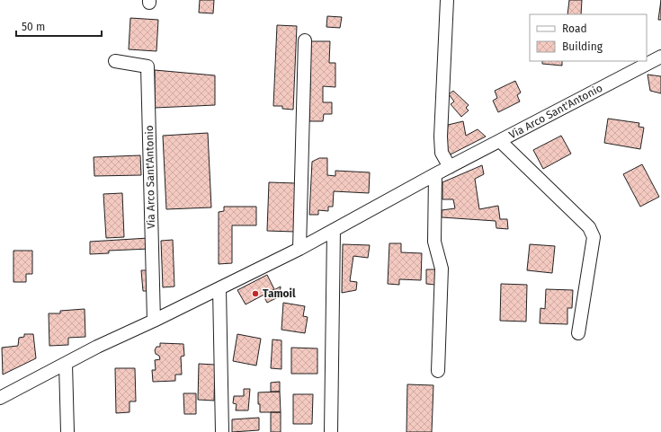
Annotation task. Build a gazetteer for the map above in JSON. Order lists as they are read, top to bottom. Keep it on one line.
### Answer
{"streets":{"street":["Via Arco Sant'Antonio"]},"places":["Tamoil"],"legend":["Road","Building"],"scale_bar":"50 m"}
